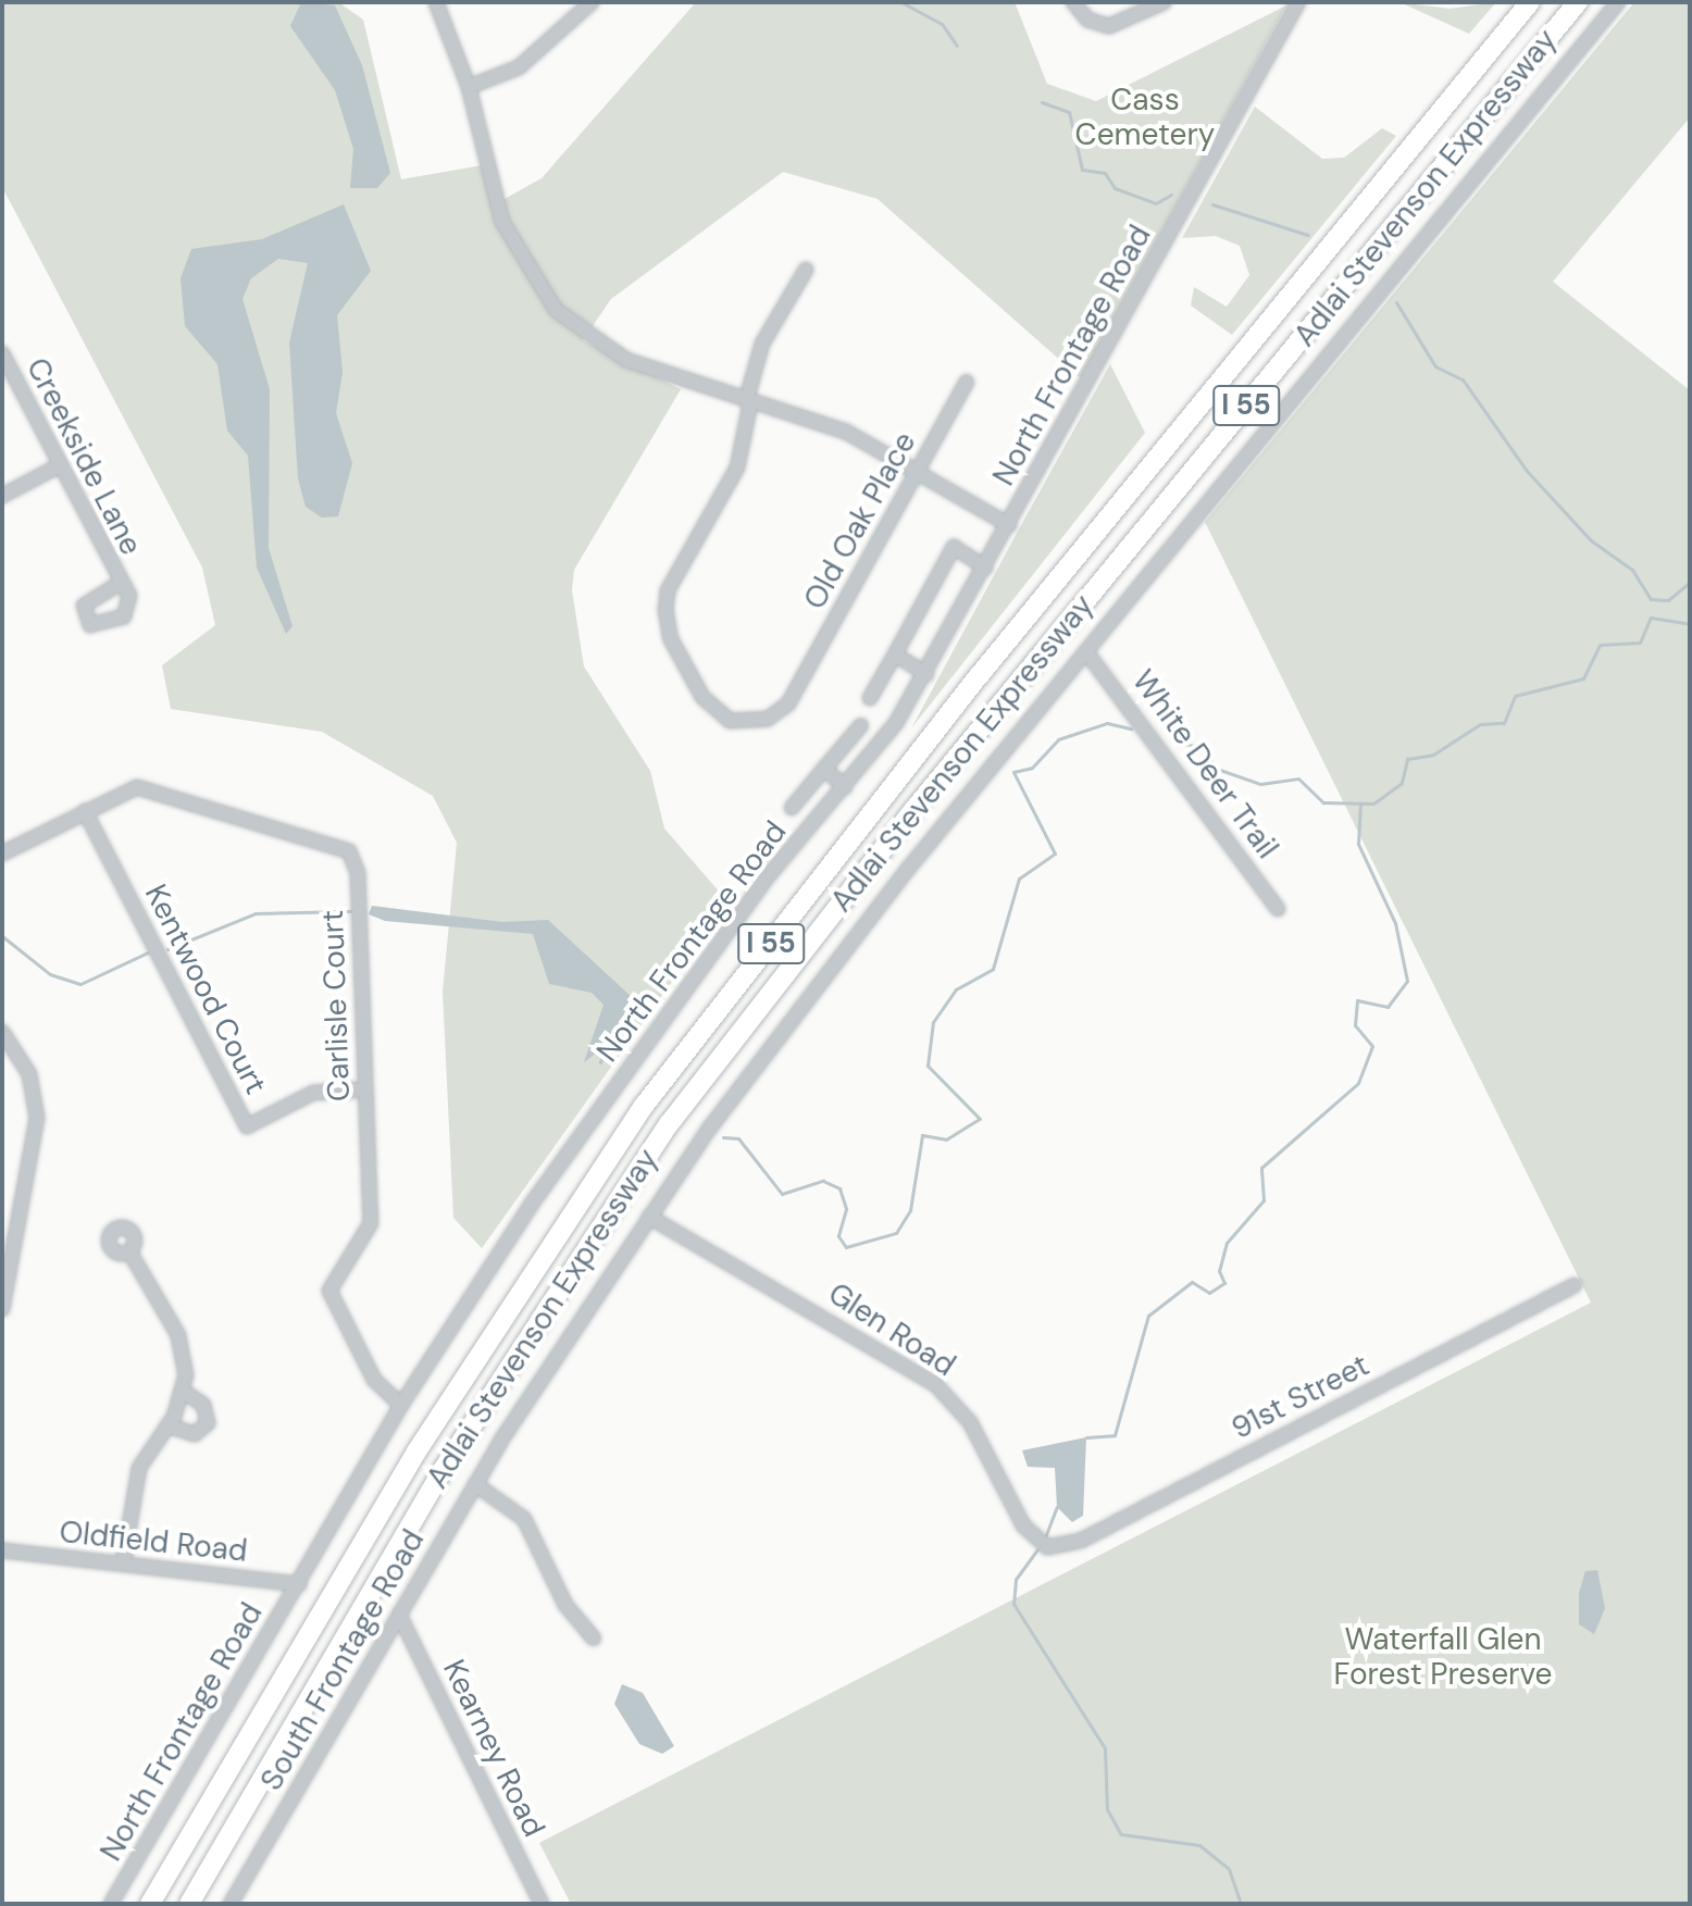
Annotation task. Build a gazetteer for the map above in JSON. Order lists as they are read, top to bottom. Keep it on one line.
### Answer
{"streets":{"highway":["Adlai Stevenson Expressway","I 55"],"street":["North Frontage Road","Creekside Lane","Old Oak Place","White Deer Trail","Kentwood Court","Carlisle Court","Glen Road","91st Street","Oldfield Road","South Frontage Road","Kearney Road"]},"crossings":[["North Frontage Road","Carlisle Court"],["North Frontage Road","Oldfield Road"],["White Deer Trail","South Frontage Road"],["Kentwood Court","Carlisle Court"],["Glen Road","91st Street"],["Glen Road","South Frontage Road"],["South Frontage Road","Kearney Road"]],"parks":["Cass Cemetery","Waterfall Glen Forest Preserve"]}
